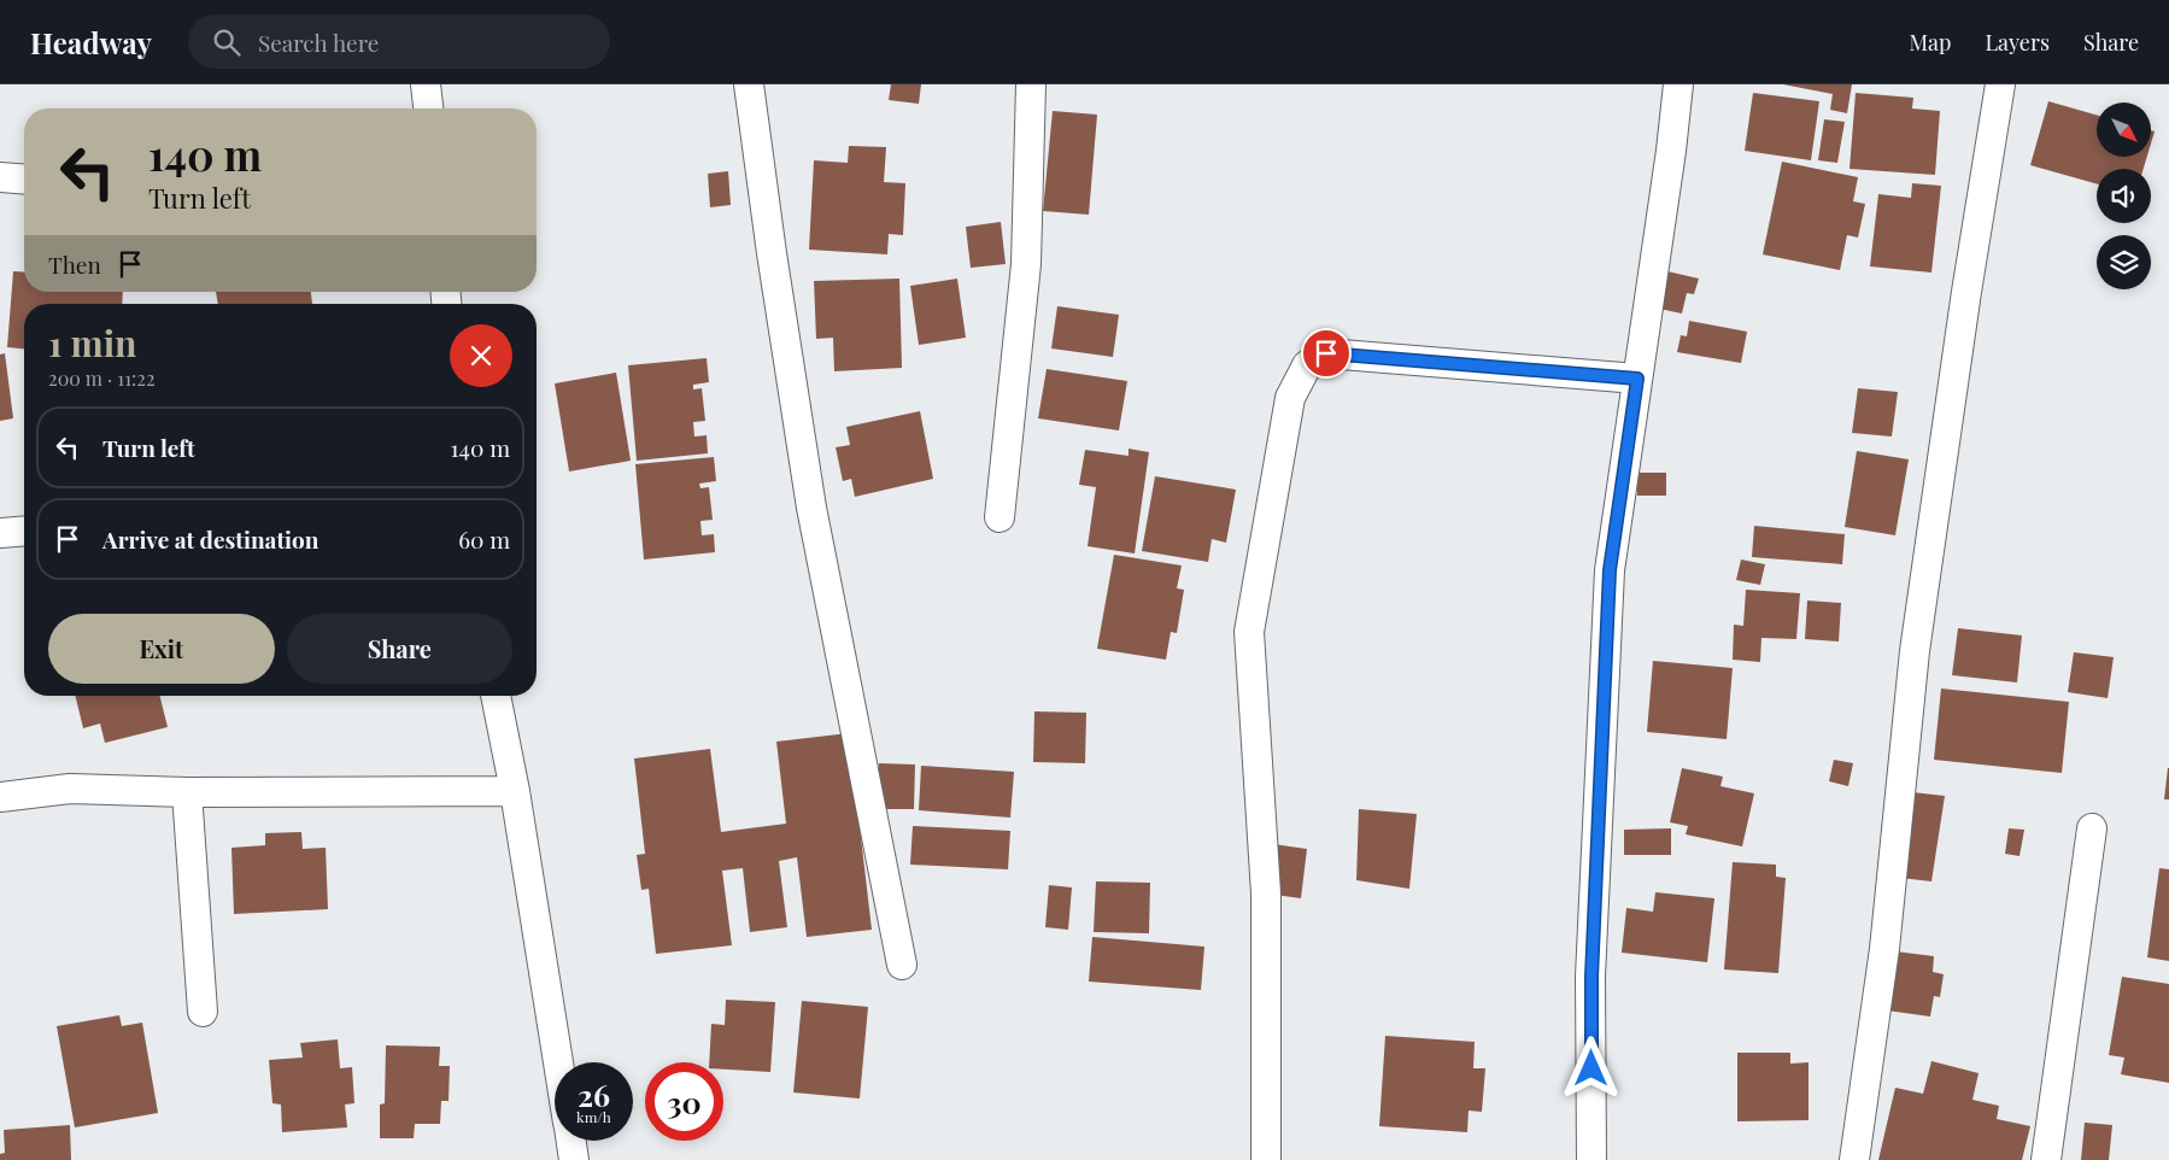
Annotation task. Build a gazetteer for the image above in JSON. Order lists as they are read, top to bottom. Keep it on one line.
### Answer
{"north":"bottom right","page":{"header":"Headway","search":"Search here","nav":["Map","Layers","Share"],"turn":["140 m","Turn left"],"then":"Then","heading":["1 min","200 m · 11:22"],"list":[{"name":"Turn left","value":"140 m"},{"name":"Arrive at destination","value":"60 m"}],"buttons":["Exit","Share"],"speed":"26 km/h","limit":"30"}}
